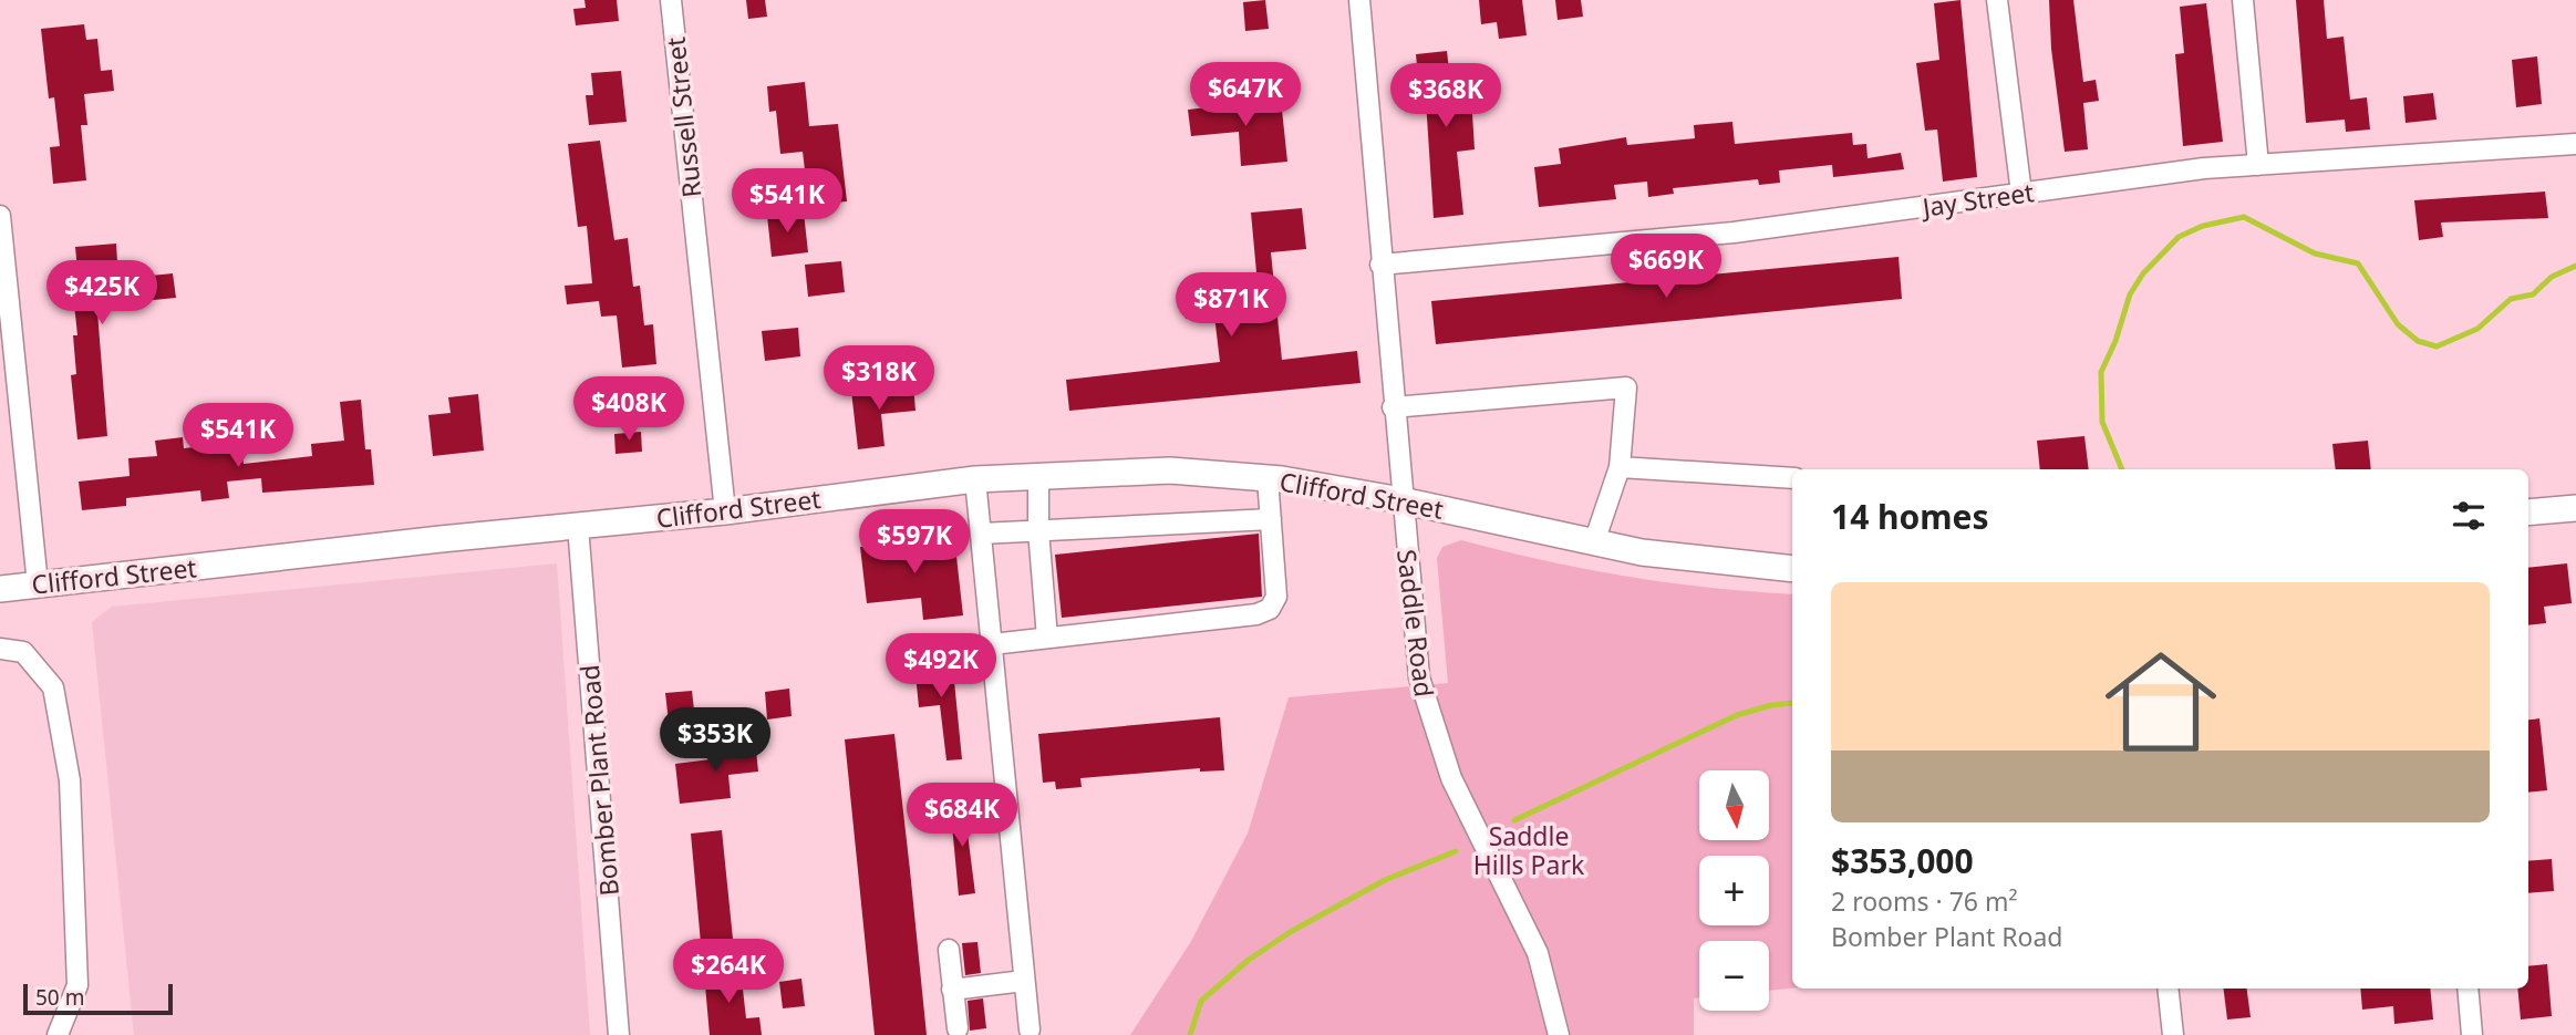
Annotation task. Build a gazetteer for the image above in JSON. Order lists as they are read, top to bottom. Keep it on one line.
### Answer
{"streets":{"main road":["Clifford Street"],"street":["Russell Street","Jay Street","Saddle Road","Bomber Plant Road"]},"crossings":[["Russell Street","Clifford Street"],["Jay Street","Saddle Road"],["Clifford Street","Saddle Road"],["Clifford Street","Bomber Plant Road"]],"parks":["Saddle Hills Park"],"scale_bar":"50 m","north":"bottom","page":{"price":["$647K","$368K","$541K","$669K","$425K","$871K","$318K","$408K","$541K","$597K","$492K","$353K","$684K","$264K"],"heading":"14 homes","list":[{"name":"$353,000","note":"2 rooms · 76 m² · Bomber Plant Road"}],"map_buttons":["+","−"],"scale":"50 m"}}
